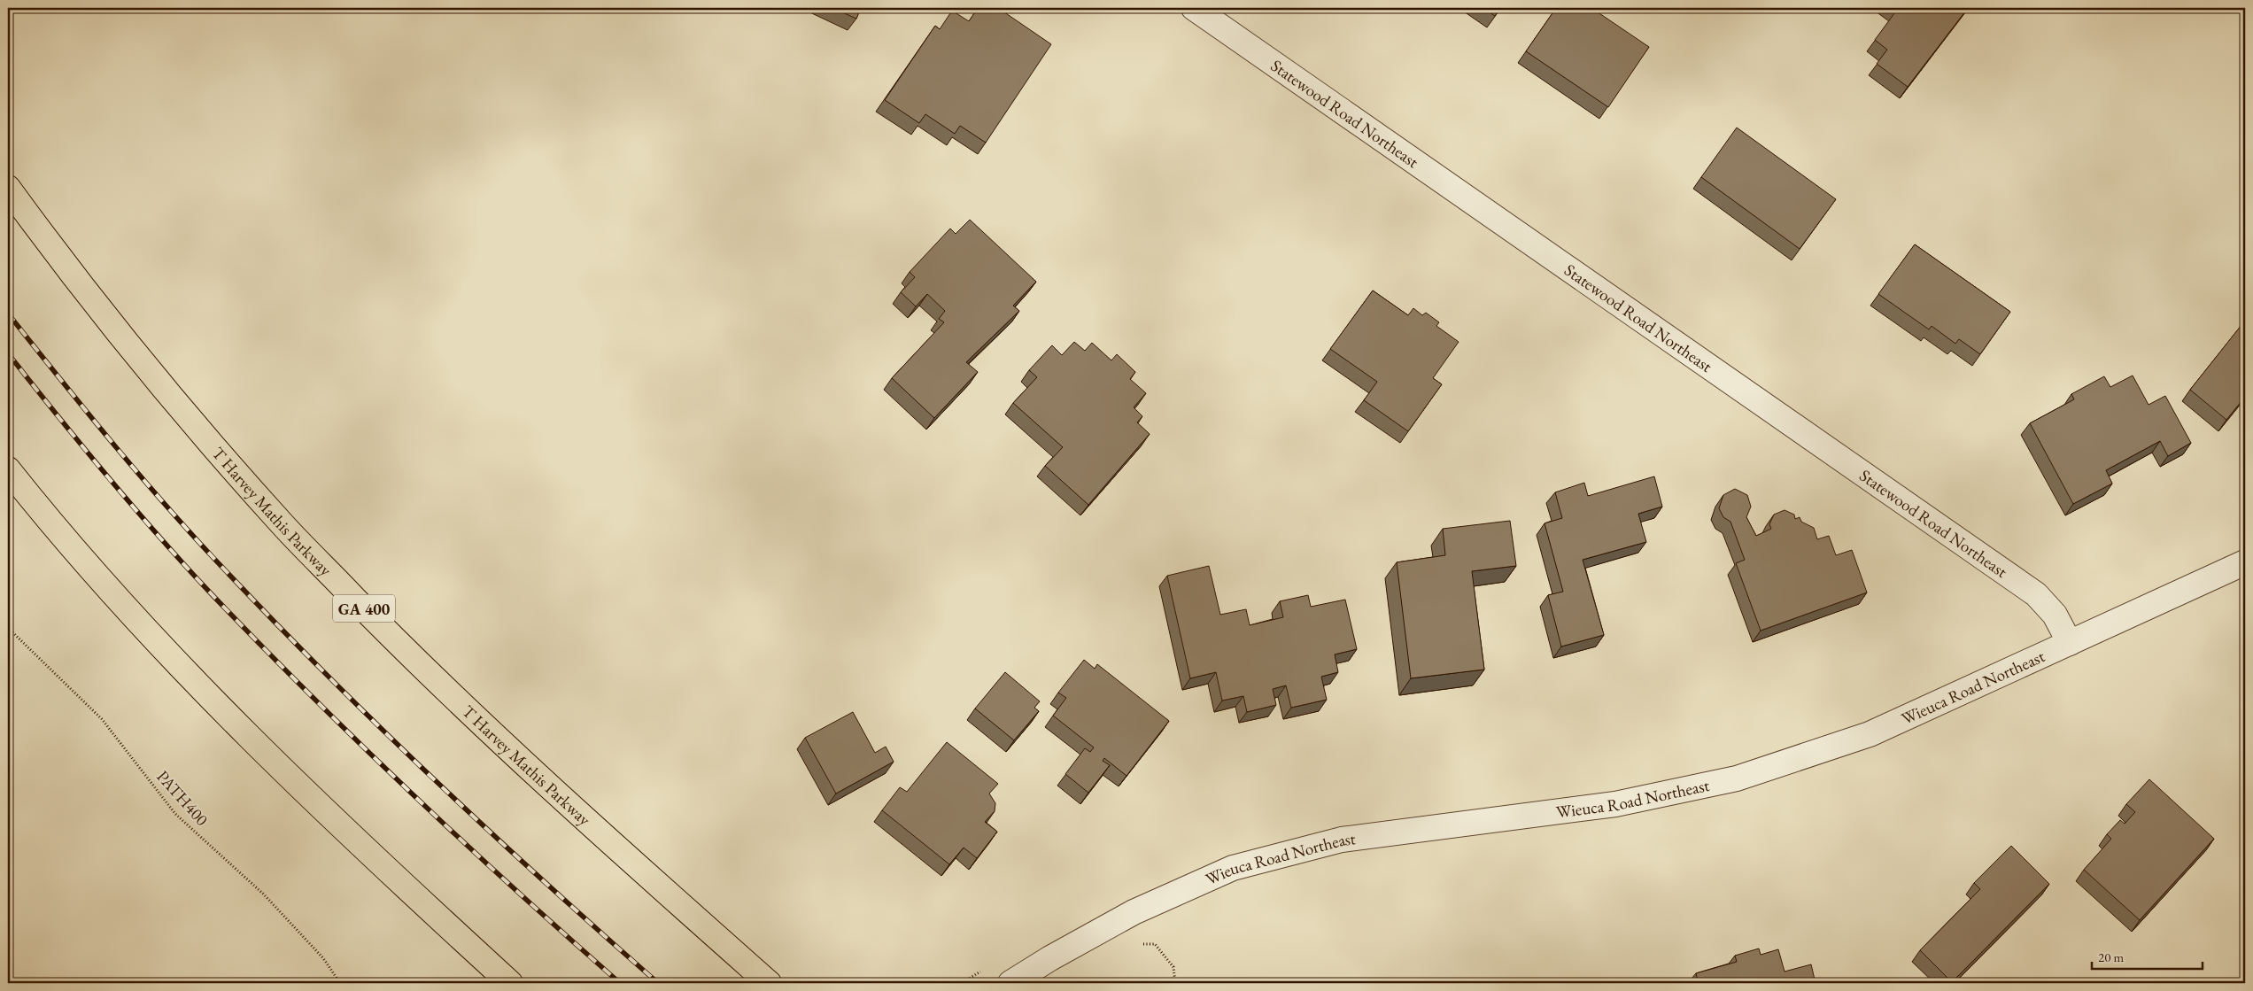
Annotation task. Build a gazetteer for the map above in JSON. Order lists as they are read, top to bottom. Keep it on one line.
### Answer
{"streets":{"highway":["T Harvey Mathis Parkway","GA 400"],"street":["Statewood Road Northeast","Wieuca Road Northeast"],"path":["PATH400"]},"crossings":[["Statewood Road Northeast","Wieuca Road Northeast"]],"scale_bar":"20 m"}
